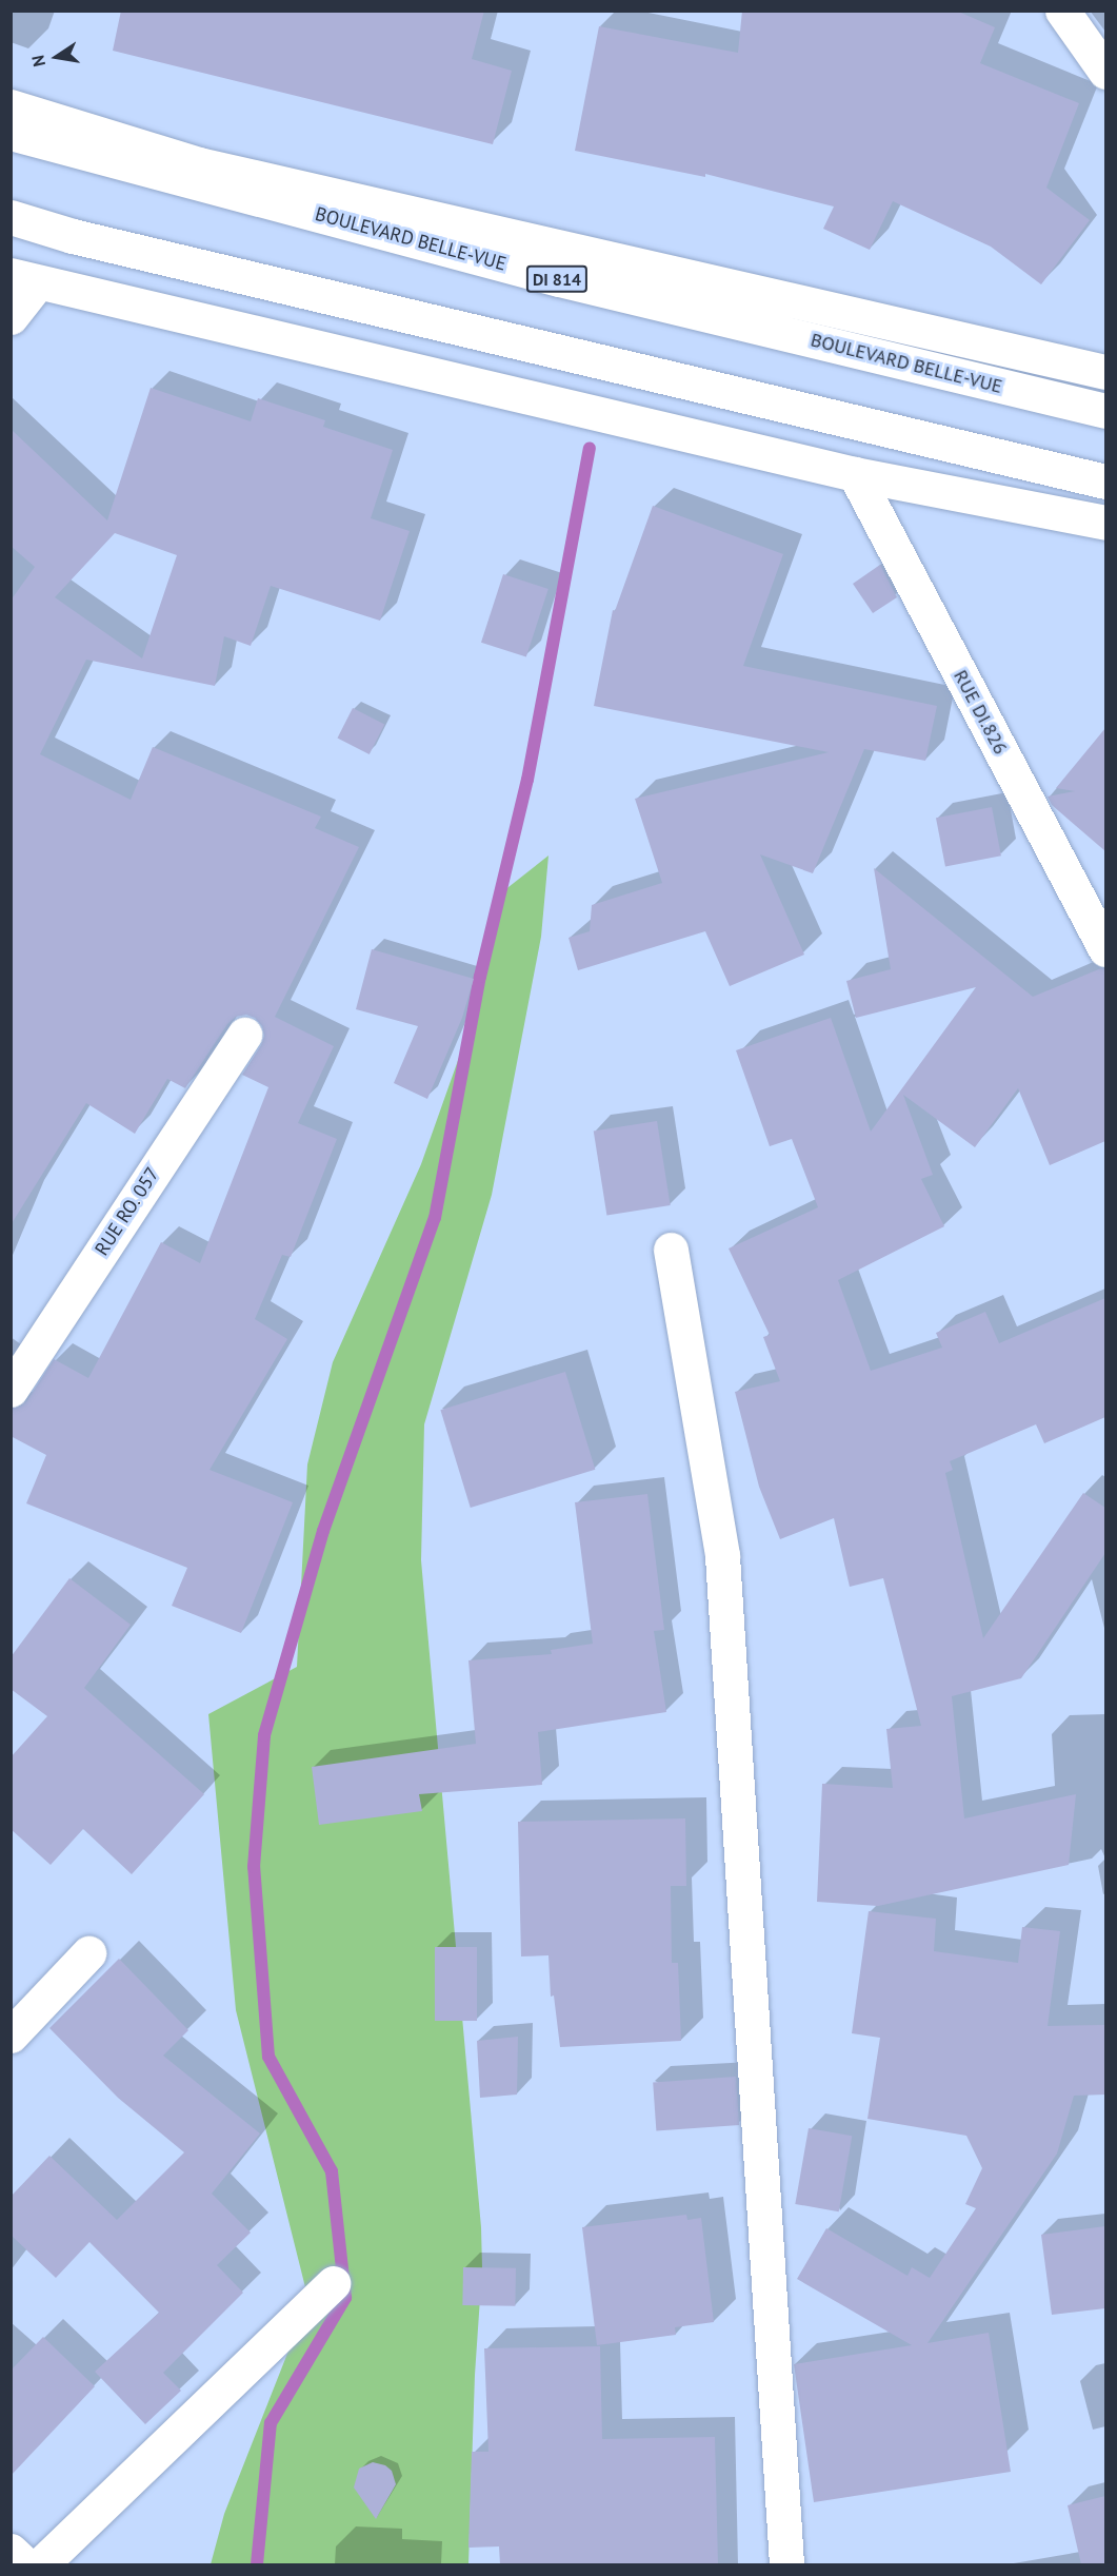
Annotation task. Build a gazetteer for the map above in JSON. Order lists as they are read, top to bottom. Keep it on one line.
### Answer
{"streets":{"street":["BOULEVARD BELLE-VUE","DI 814","RUE DI.826","RUE RO. 057"]},"north":"left"}
